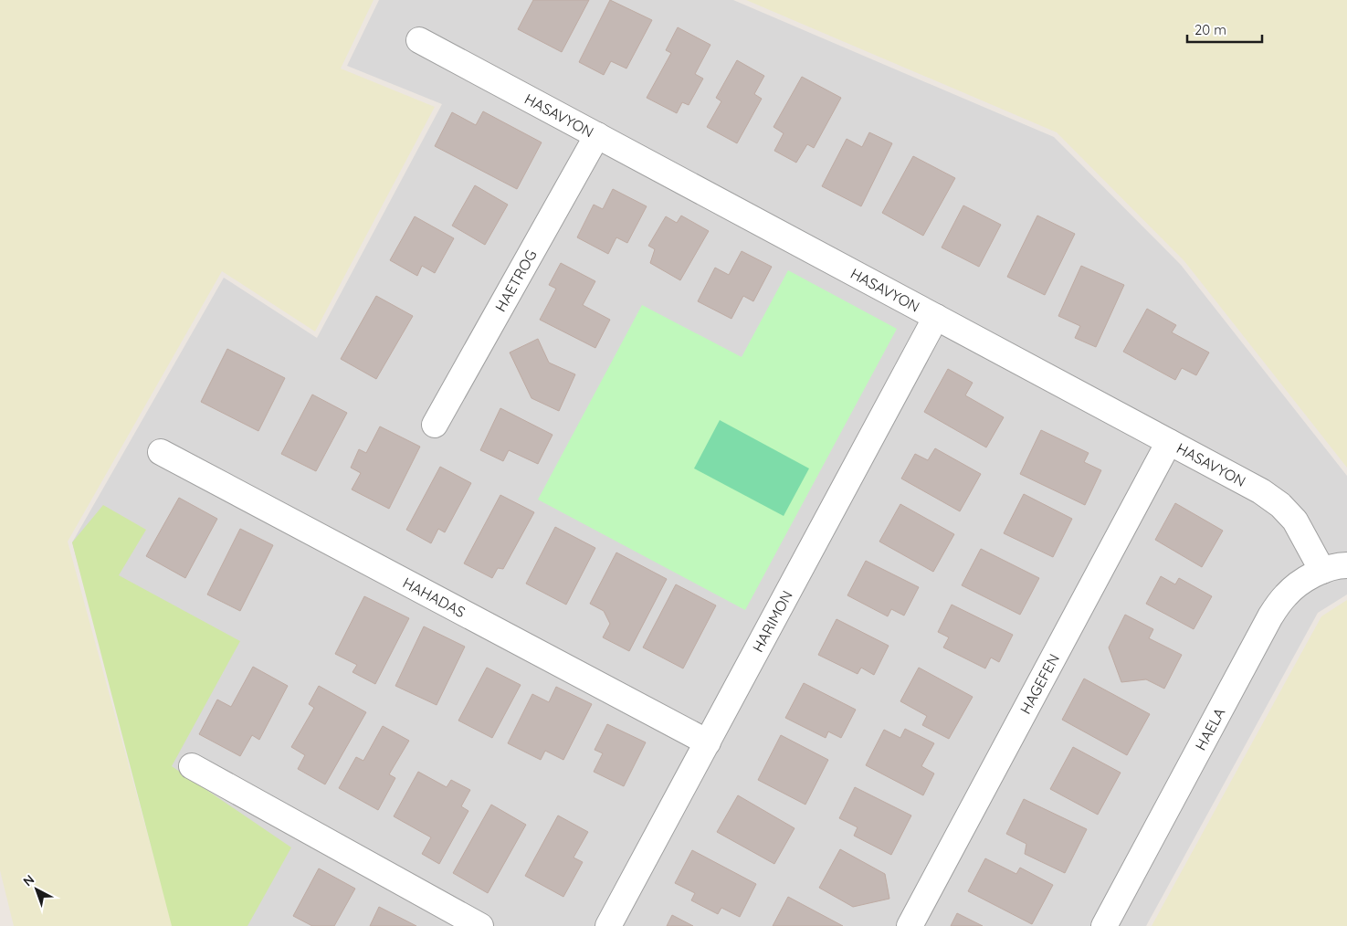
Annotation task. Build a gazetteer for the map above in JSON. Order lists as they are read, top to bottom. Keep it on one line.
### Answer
{"streets":{"street":["HASAVYON","HAETROG","HAHADAS","HARIMON","HAGEFEN","HAELA"]},"crossings":[["HASAVYON","HAETROG"],["HASAVYON","HARIMON"],["HASAVYON","HAGEFEN"],["HASAVYON","HAELA"],["HAHADAS","HARIMON"]],"scale_bar":"20 m","north":"top left"}
